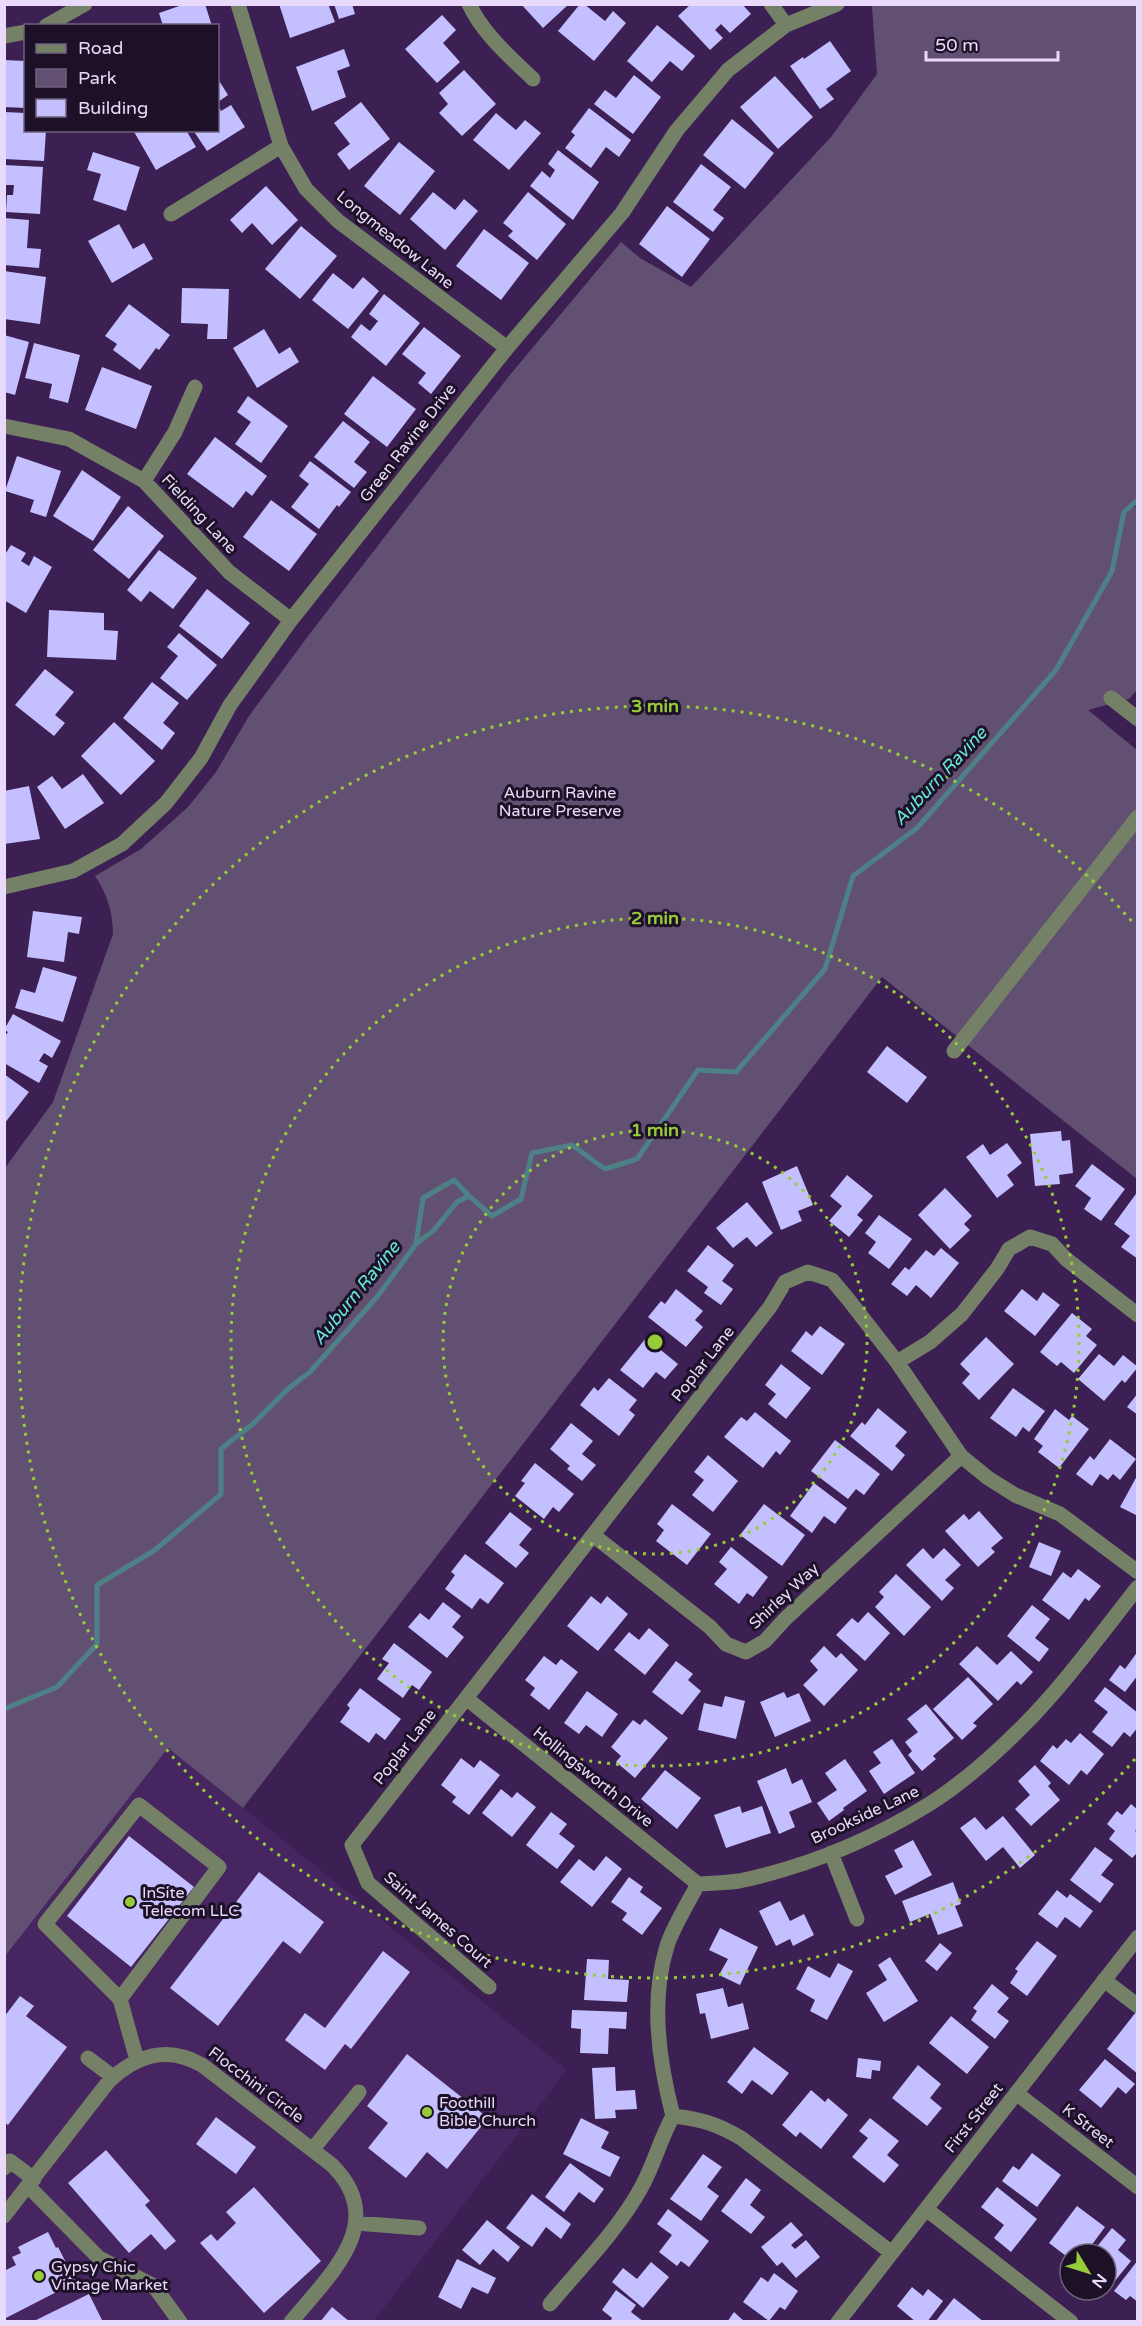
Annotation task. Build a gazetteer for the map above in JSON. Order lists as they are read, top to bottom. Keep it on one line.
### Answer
{"streets":{"street":["Longmeadow Lane","Green Ravine Drive","Fielding Lane","Poplar Lane","Shirley Way","Hollingsworth Drive","Brookside Lane","Saint James Court","Flocchini Circle","First Street","K Street"]},"crossings":[["Longmeadow Lane","Green Ravine Drive"],["Green Ravine Drive","Fielding Lane"],["Poplar Lane","Shirley Way"],["Poplar Lane","Hollingsworth Drive"],["Poplar Lane","Saint James Court"],["Hollingsworth Drive","Brookside Lane"],["First Street","K Street"]],"water":["Auburn Ravine"],"parks":["Auburn Ravine Nature Preserve"],"places":["InSite Telecom LLC","Foothill Bible Church","Gypsy Chic Vintage Market"],"legend":["Road","Park","Building"],"scale_bar":"50 m","north":"bottom right","rings":["3 min","2 min","1 min"]}
